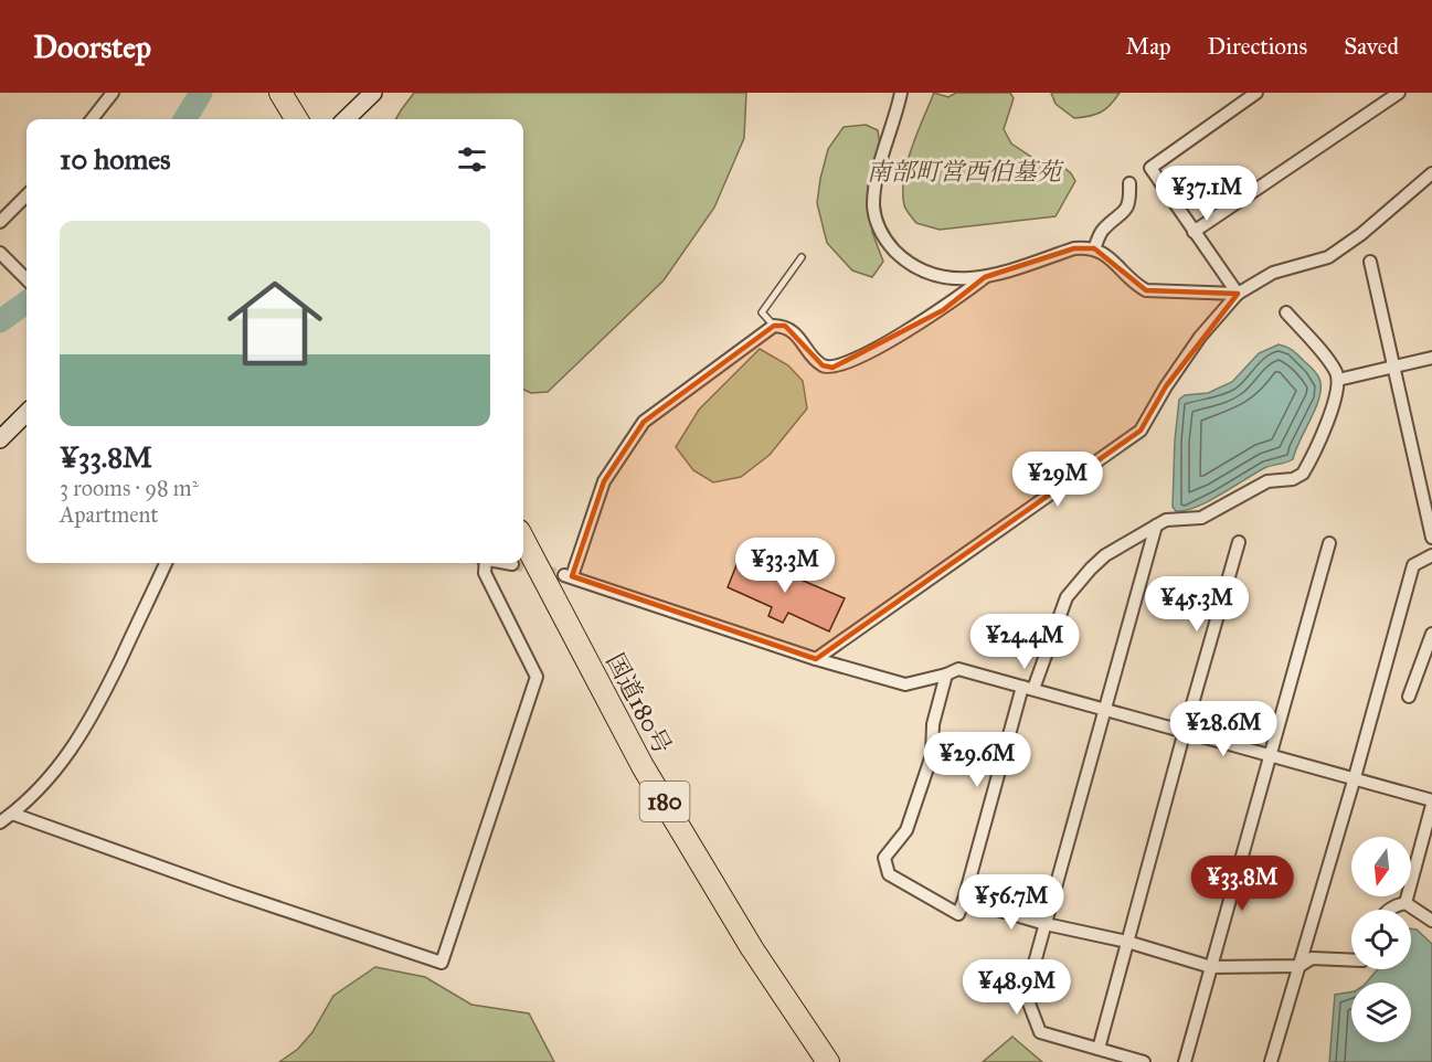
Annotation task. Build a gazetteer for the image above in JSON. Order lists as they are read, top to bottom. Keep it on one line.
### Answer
{"streets":{"highway":["国道180号","180"]},"parks":["南部町営西伯墓苑"],"north":"bottom","page":{"header":"Doorstep","nav":["Map","Directions","Saved"],"heading":"10 homes","price":["¥37.1M","¥29M","¥33.3M","¥45.3M","¥24.4M","¥28.6M","¥29.6M","¥33.8M","¥56.7M","¥48.9M"],"list":[{"name":"¥33.8M","note":"3 rooms · 98 m² · Apartment"}]}}
